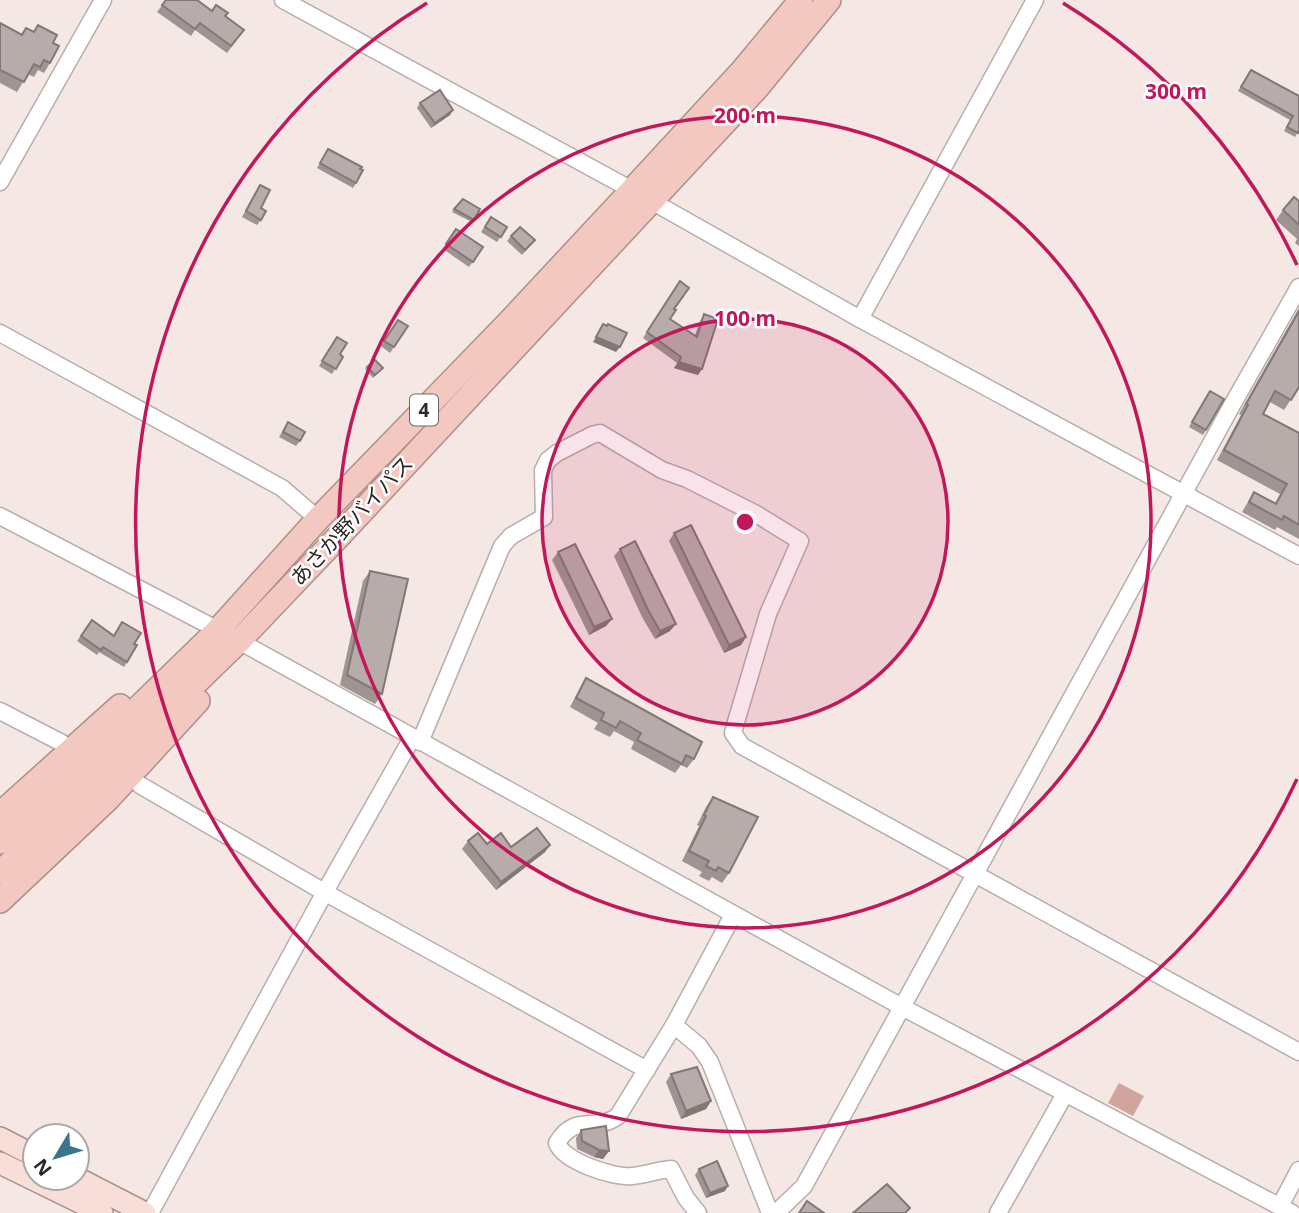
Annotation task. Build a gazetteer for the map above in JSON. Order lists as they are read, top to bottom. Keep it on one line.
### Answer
{"streets":{"highway":["4","あさか野バイパス"]},"crossings":[["4","あさか野バイパス"]],"north":"bottom left","rings":["300 m","200 m","100 m"]}
